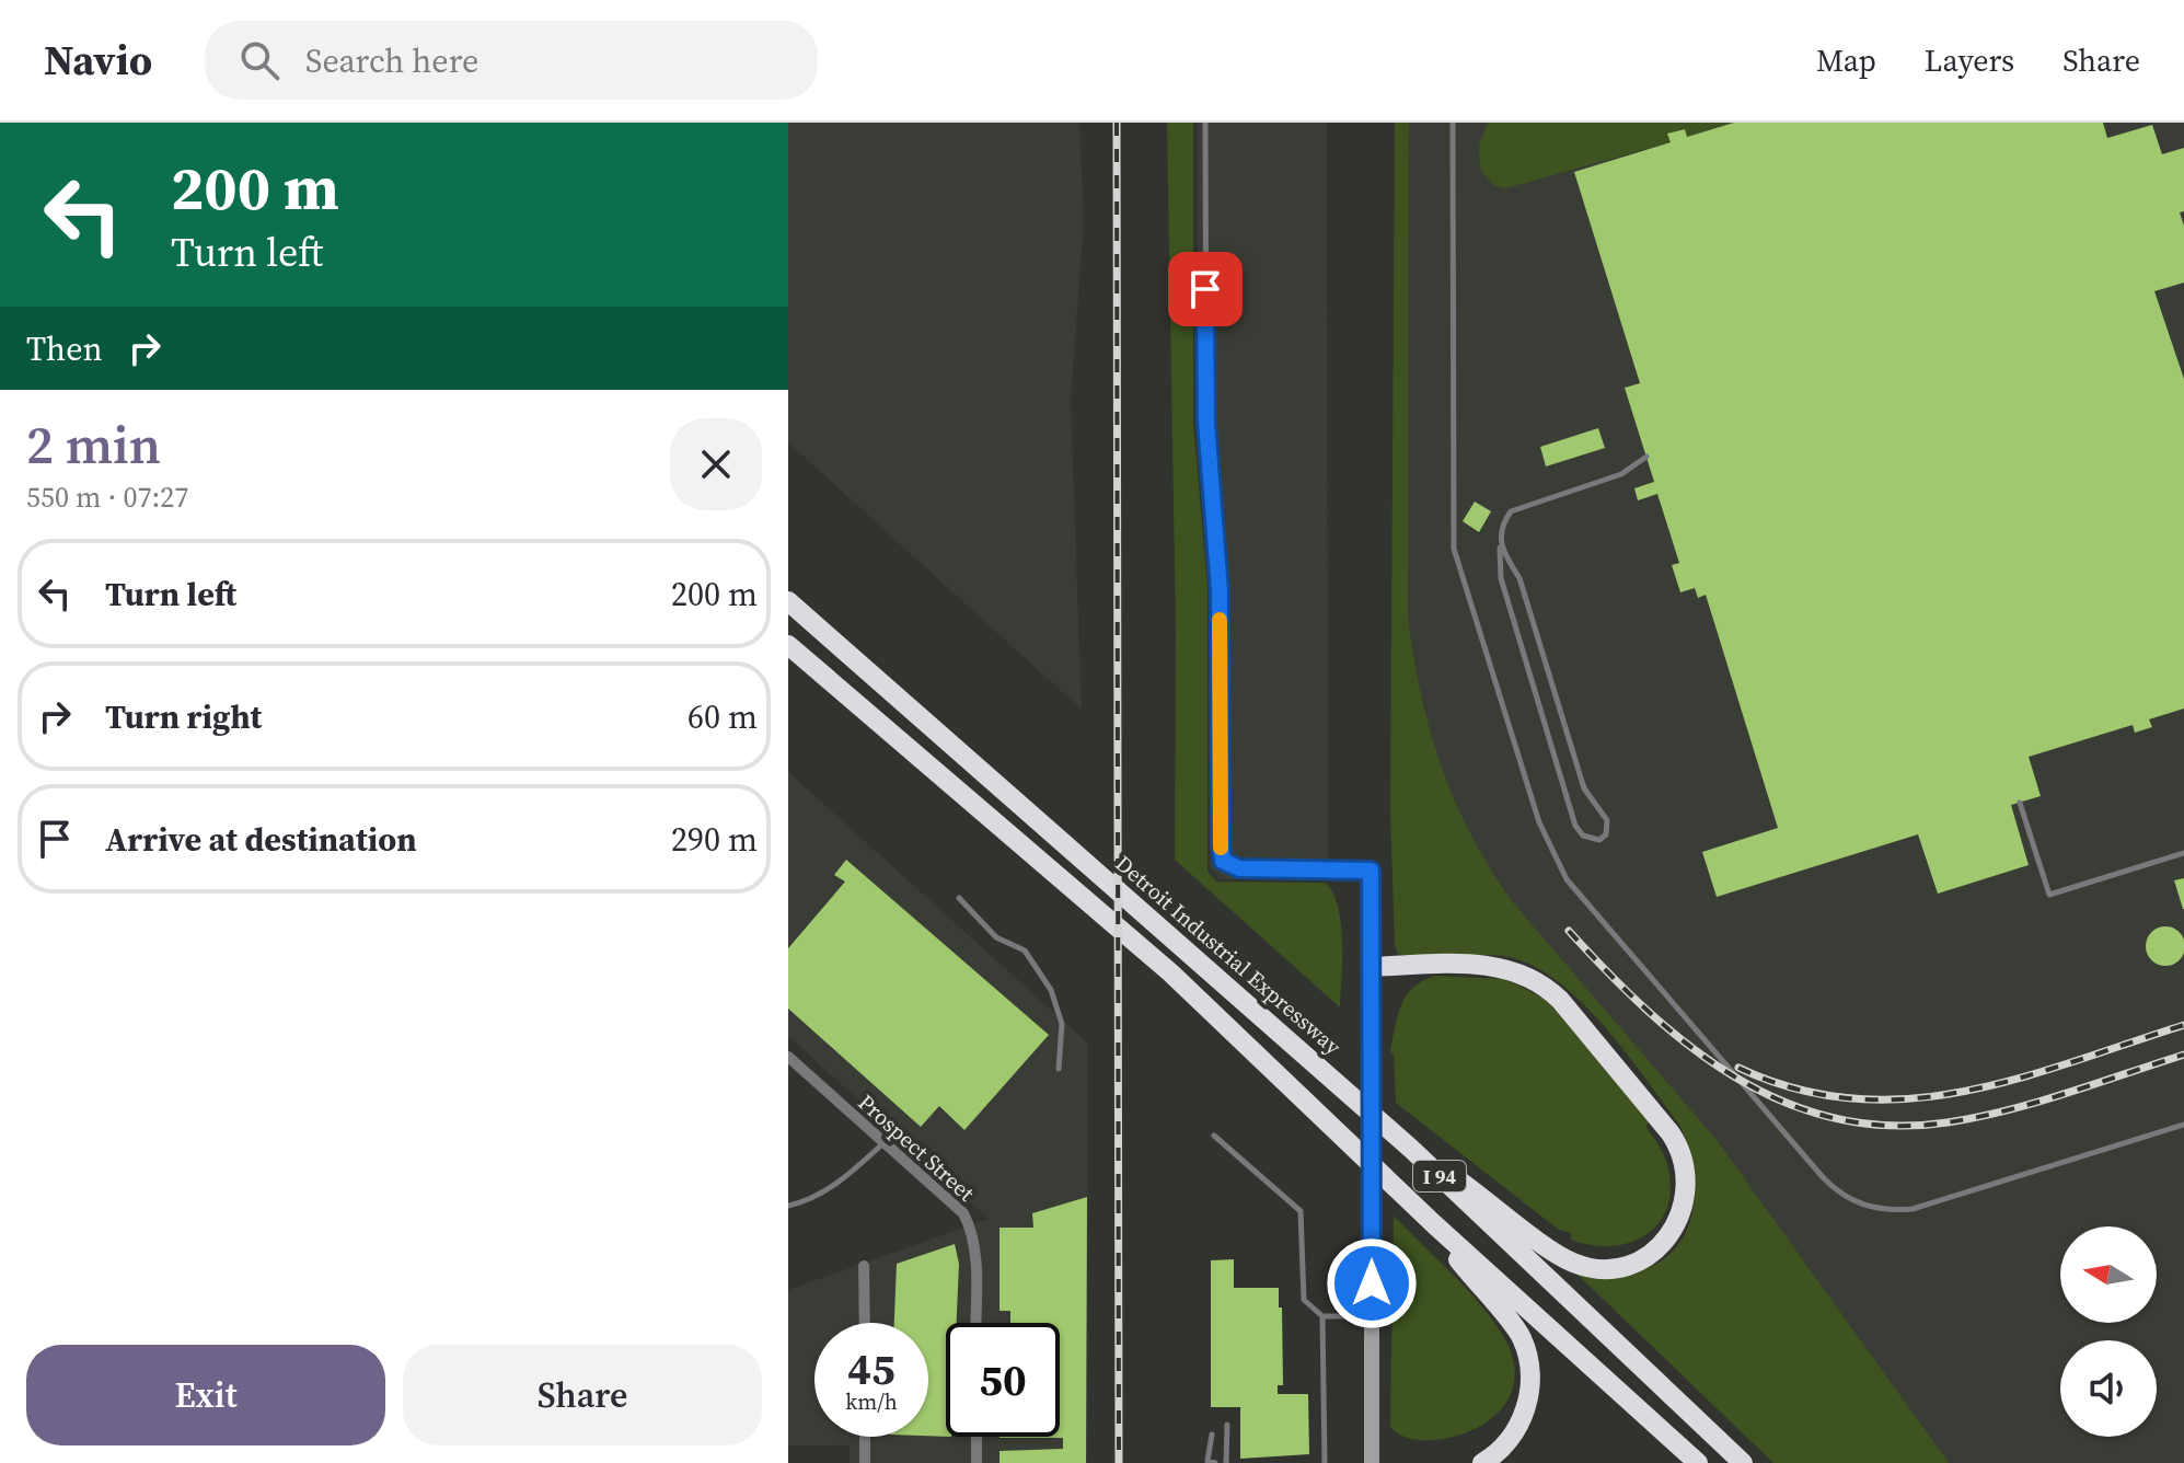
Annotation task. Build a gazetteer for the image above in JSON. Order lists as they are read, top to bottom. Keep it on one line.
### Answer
{"streets":{"highway":["Detroit Industrial Expressway","I 94"],"street":["Prospect Street"]},"north":"left","page":{"header":"Navio","search":"Search here","nav":["Map","Layers","Share"],"turn":["200 m","Turn left"],"then":"Then","heading":["2 min","550 m · 07:27"],"list":[{"name":"Turn left","value":"200 m"},{"name":"Turn right","value":"60 m"},{"name":"Arrive at destination","value":"290 m"}],"speed":"45 km/h","limit":"50","buttons":["Exit","Share"]}}
